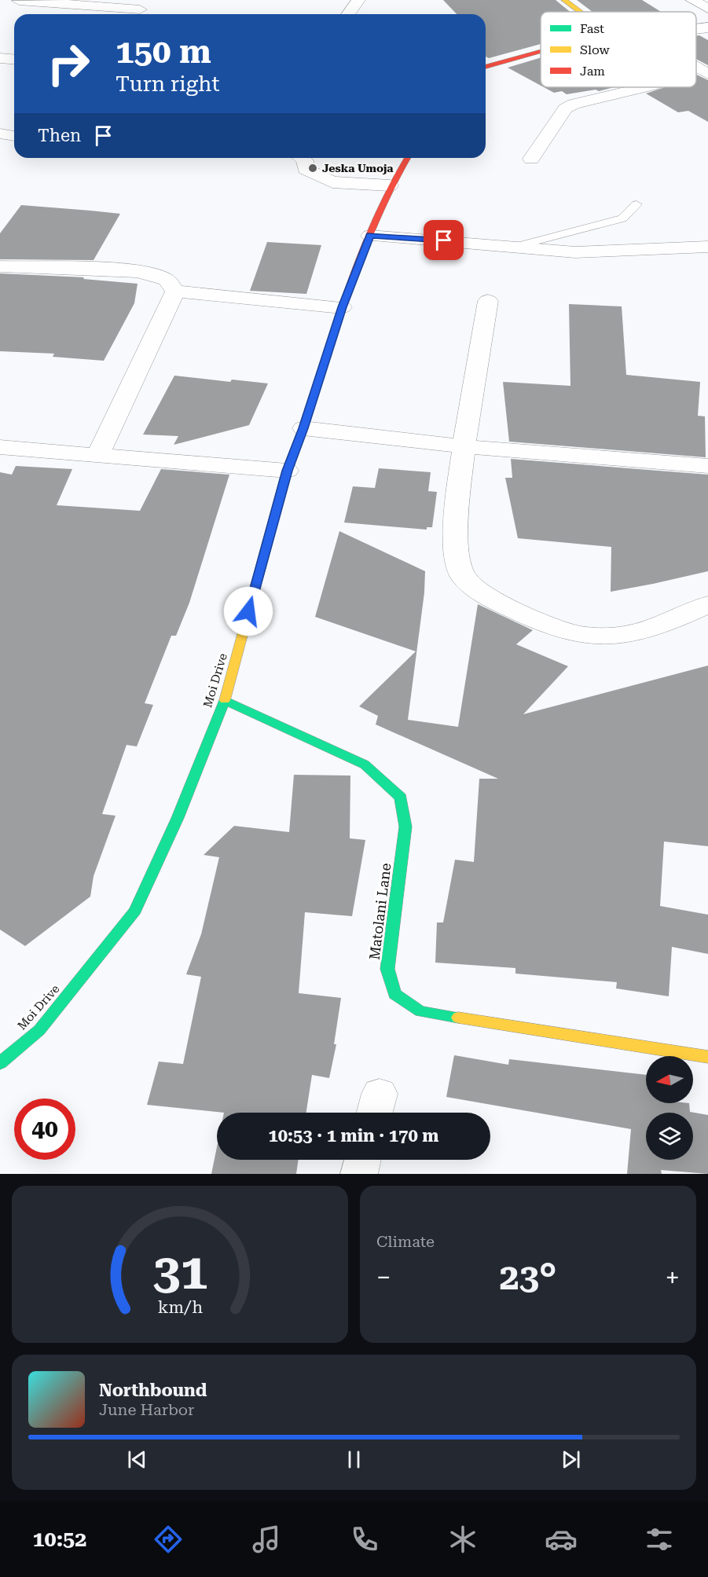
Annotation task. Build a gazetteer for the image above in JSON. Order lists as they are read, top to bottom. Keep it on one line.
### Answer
{"streets":{"street":["Moi Drive","Matolani Lane"]},"crossings":[["Moi Drive","Matolani Lane"]],"places":["Jeska Umoja"],"legend":["Fast","Slow","Jam"],"north":"left","page":{"turn":["150 m","Turn right"],"then":"Then","limit":"40","trip":"10:53 · 1 min · 170 m","tile":"Climate","heat":["−","23°","+"],"song":["Northbound","June Harbor"],"tabs":"10:52","gauge":["31","km/h"]}}
